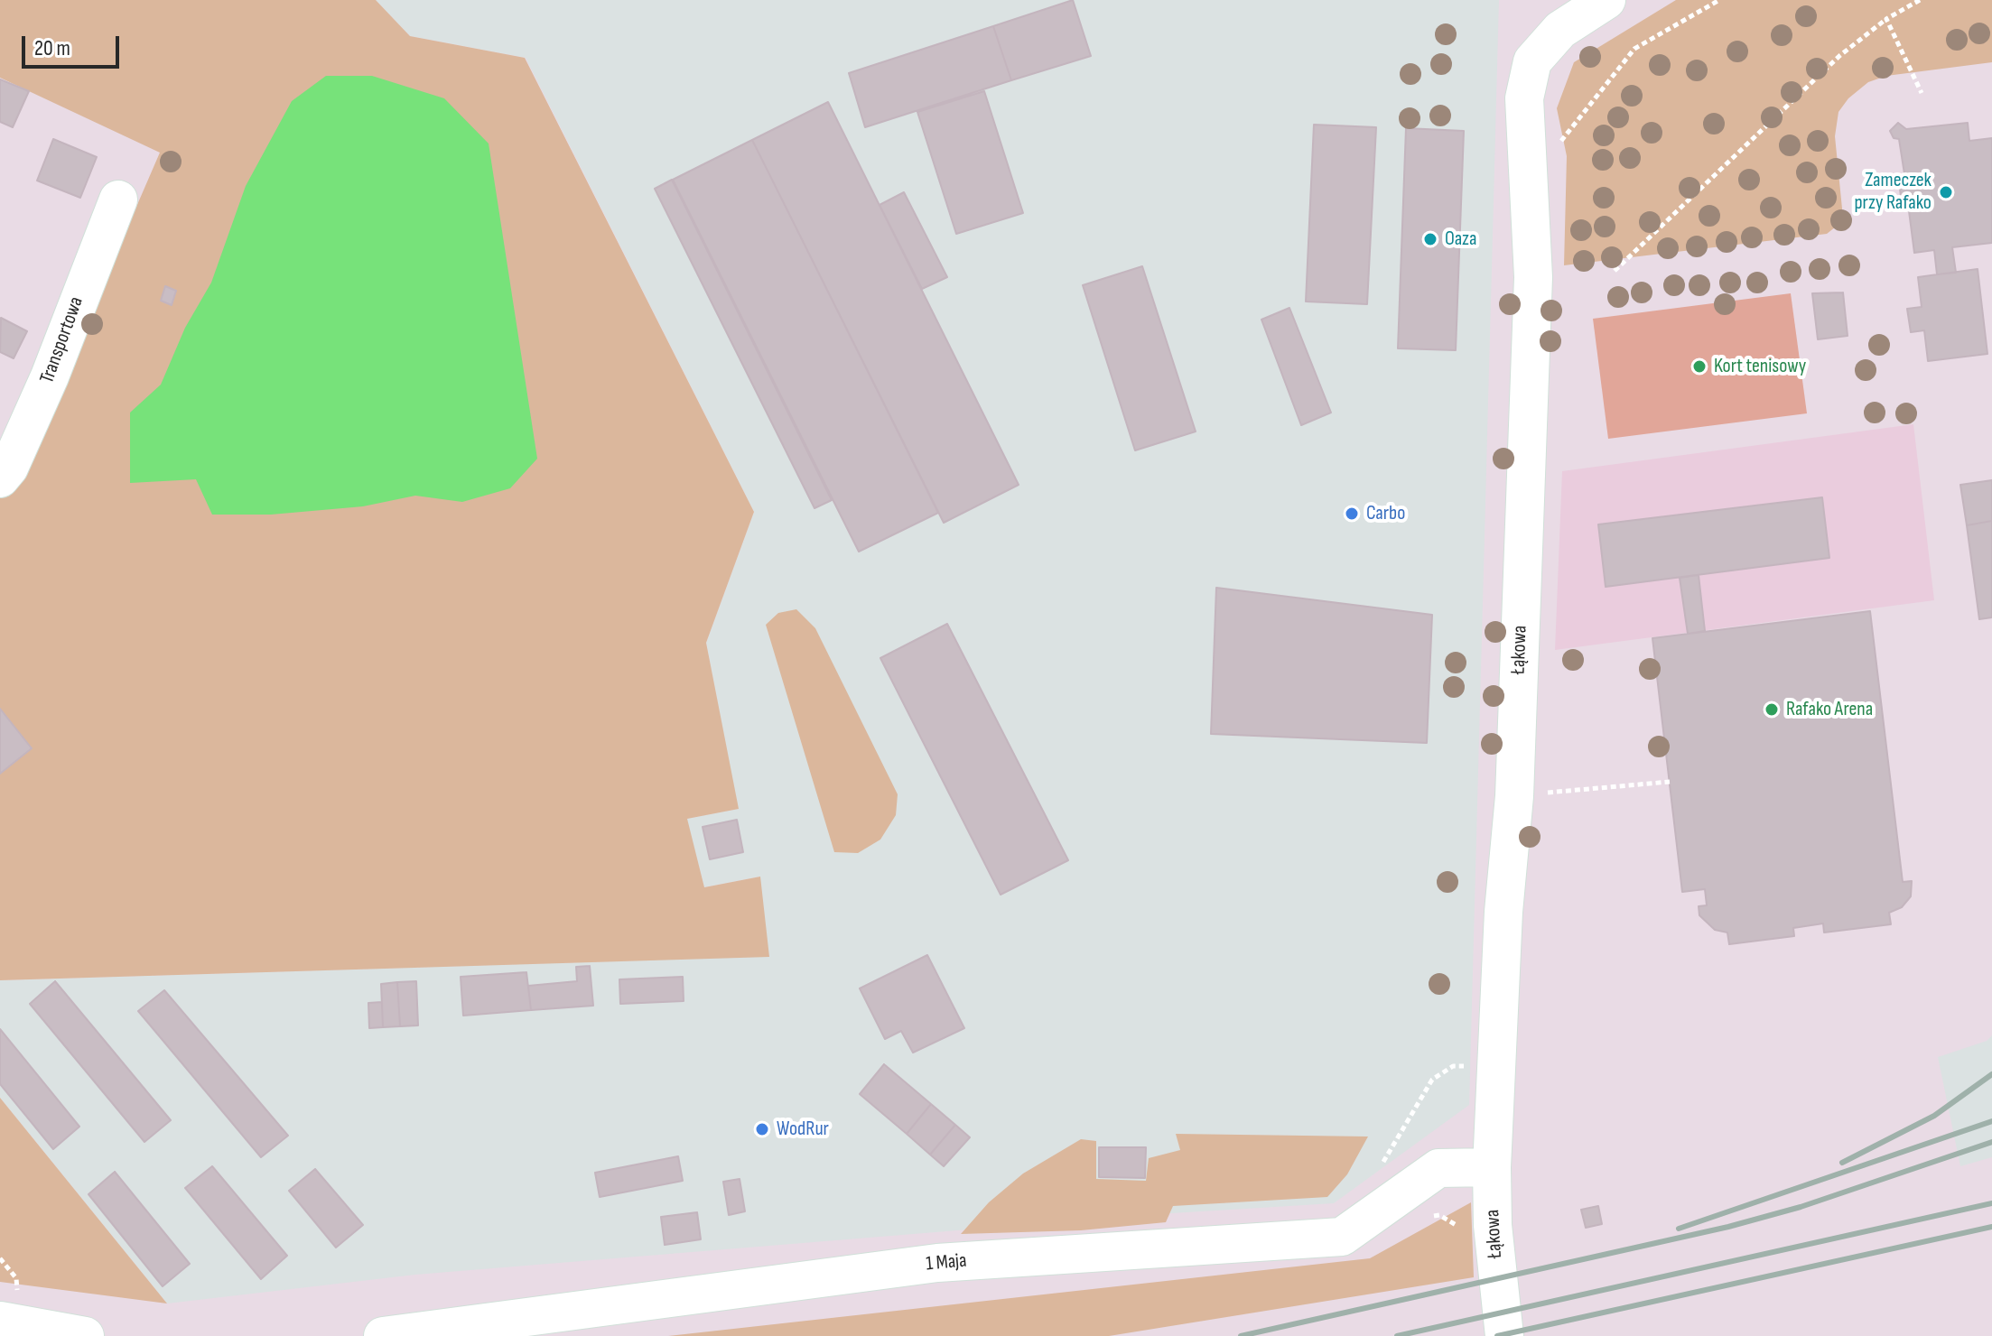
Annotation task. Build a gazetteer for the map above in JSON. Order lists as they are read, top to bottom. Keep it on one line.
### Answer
{"streets":{"street":["Transportowa","Łąkowa","1 Maja"]},"crossings":[["Łąkowa","1 Maja"]],"places":["Zameczek przy Rafako","Oaza","Kort tenisowy","Carbo","Rafako Arena","WodRur"],"scale_bar":"20 m"}
